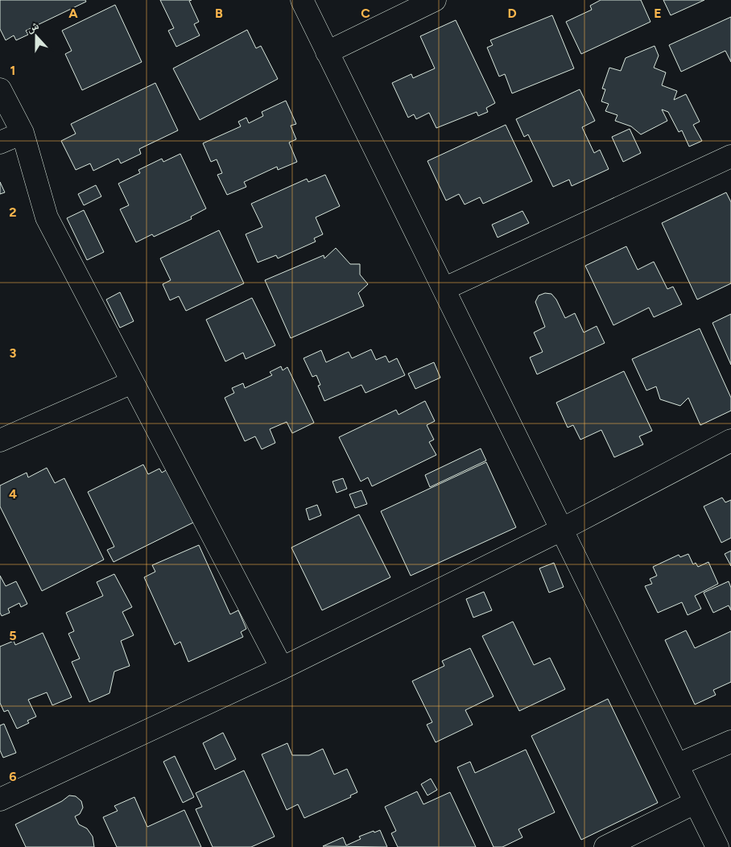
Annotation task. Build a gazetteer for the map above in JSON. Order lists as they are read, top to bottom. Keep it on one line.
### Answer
{"north":"top","grid":{"columns":["A","B","C","D","E"],"rows":["1","2","3","4","5","6"]}}
